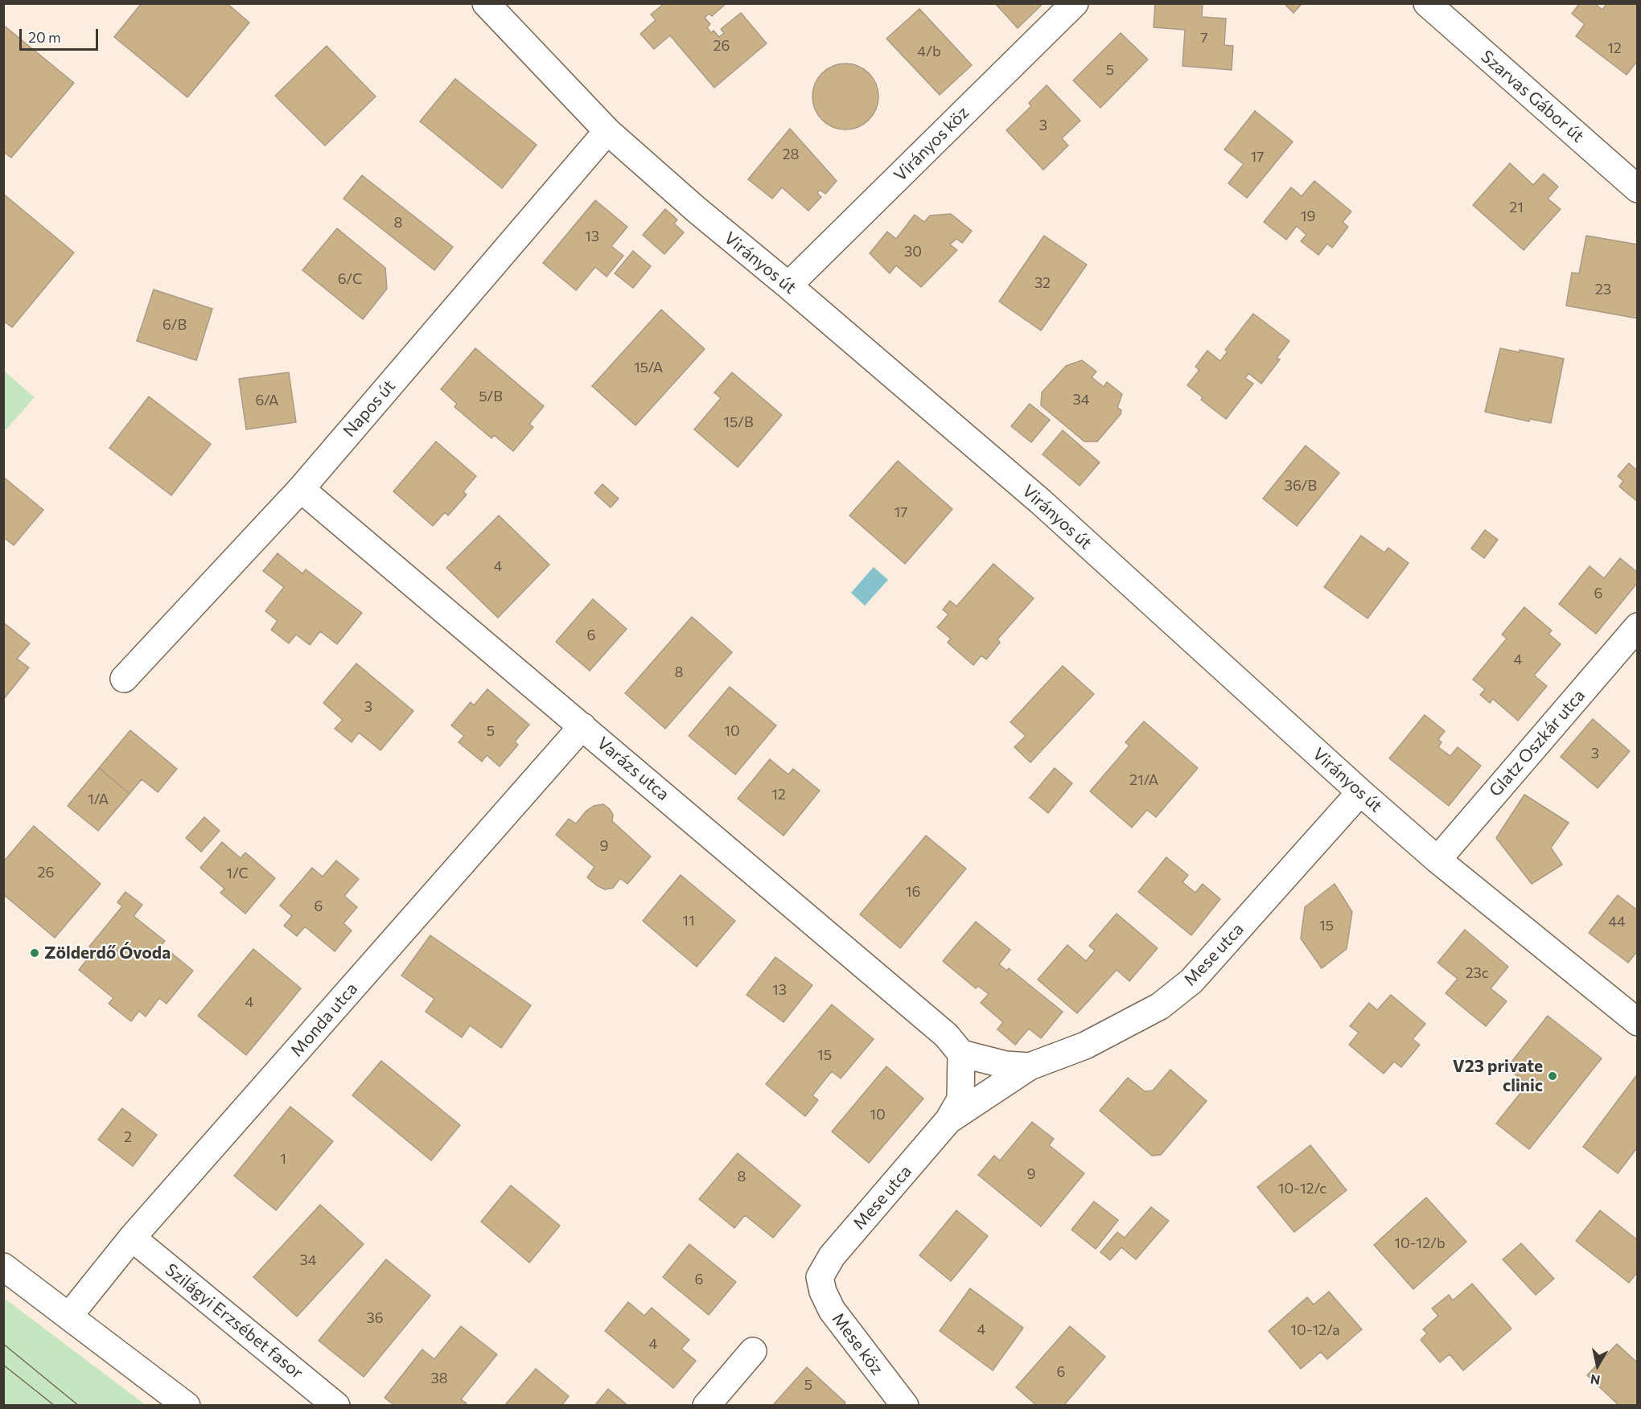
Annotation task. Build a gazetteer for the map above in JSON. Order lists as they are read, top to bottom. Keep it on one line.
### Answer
{"streets":{"street":["Szarvas Gábor út","Virányos köz","Virányos út","Napos út","Glatz Oszkár utca","Varázs utca","Mese utca","Monda utca","Szilágyi Erzsébet fasor","Mese köz"]},"crossings":[["Virányos köz","Virányos út"],["Virányos út","Napos út"],["Virányos út","Glatz Oszkár utca"],["Virányos út","Mese utca"],["Napos út","Varázs utca"],["Varázs utca","Mese utca"],["Varázs utca","Monda utca"],["Mese utca","Mese köz"],["Monda utca","Szilágyi Erzsébet fasor"]],"places":["Zölderdő Óvoda","V23 private clinic"],"house_numbers":["7","26","12","4/b","5","3","28","17","21","19","8","13","30","6/C","32","23","6/B","15/A","5/B","34","6/A","15/B","36/B","17","4","6","6","4","8","3","5","10","3","21/A","12","1/A","9","26","1/C","16","6","11","44","15","23c","13","4","15","10","2","1","9","8","10-12/c","10-12/b","34","6","36","4","10-12/a","4","6","38","5"],"scale_bar":"20 m","north":"bottom"}
